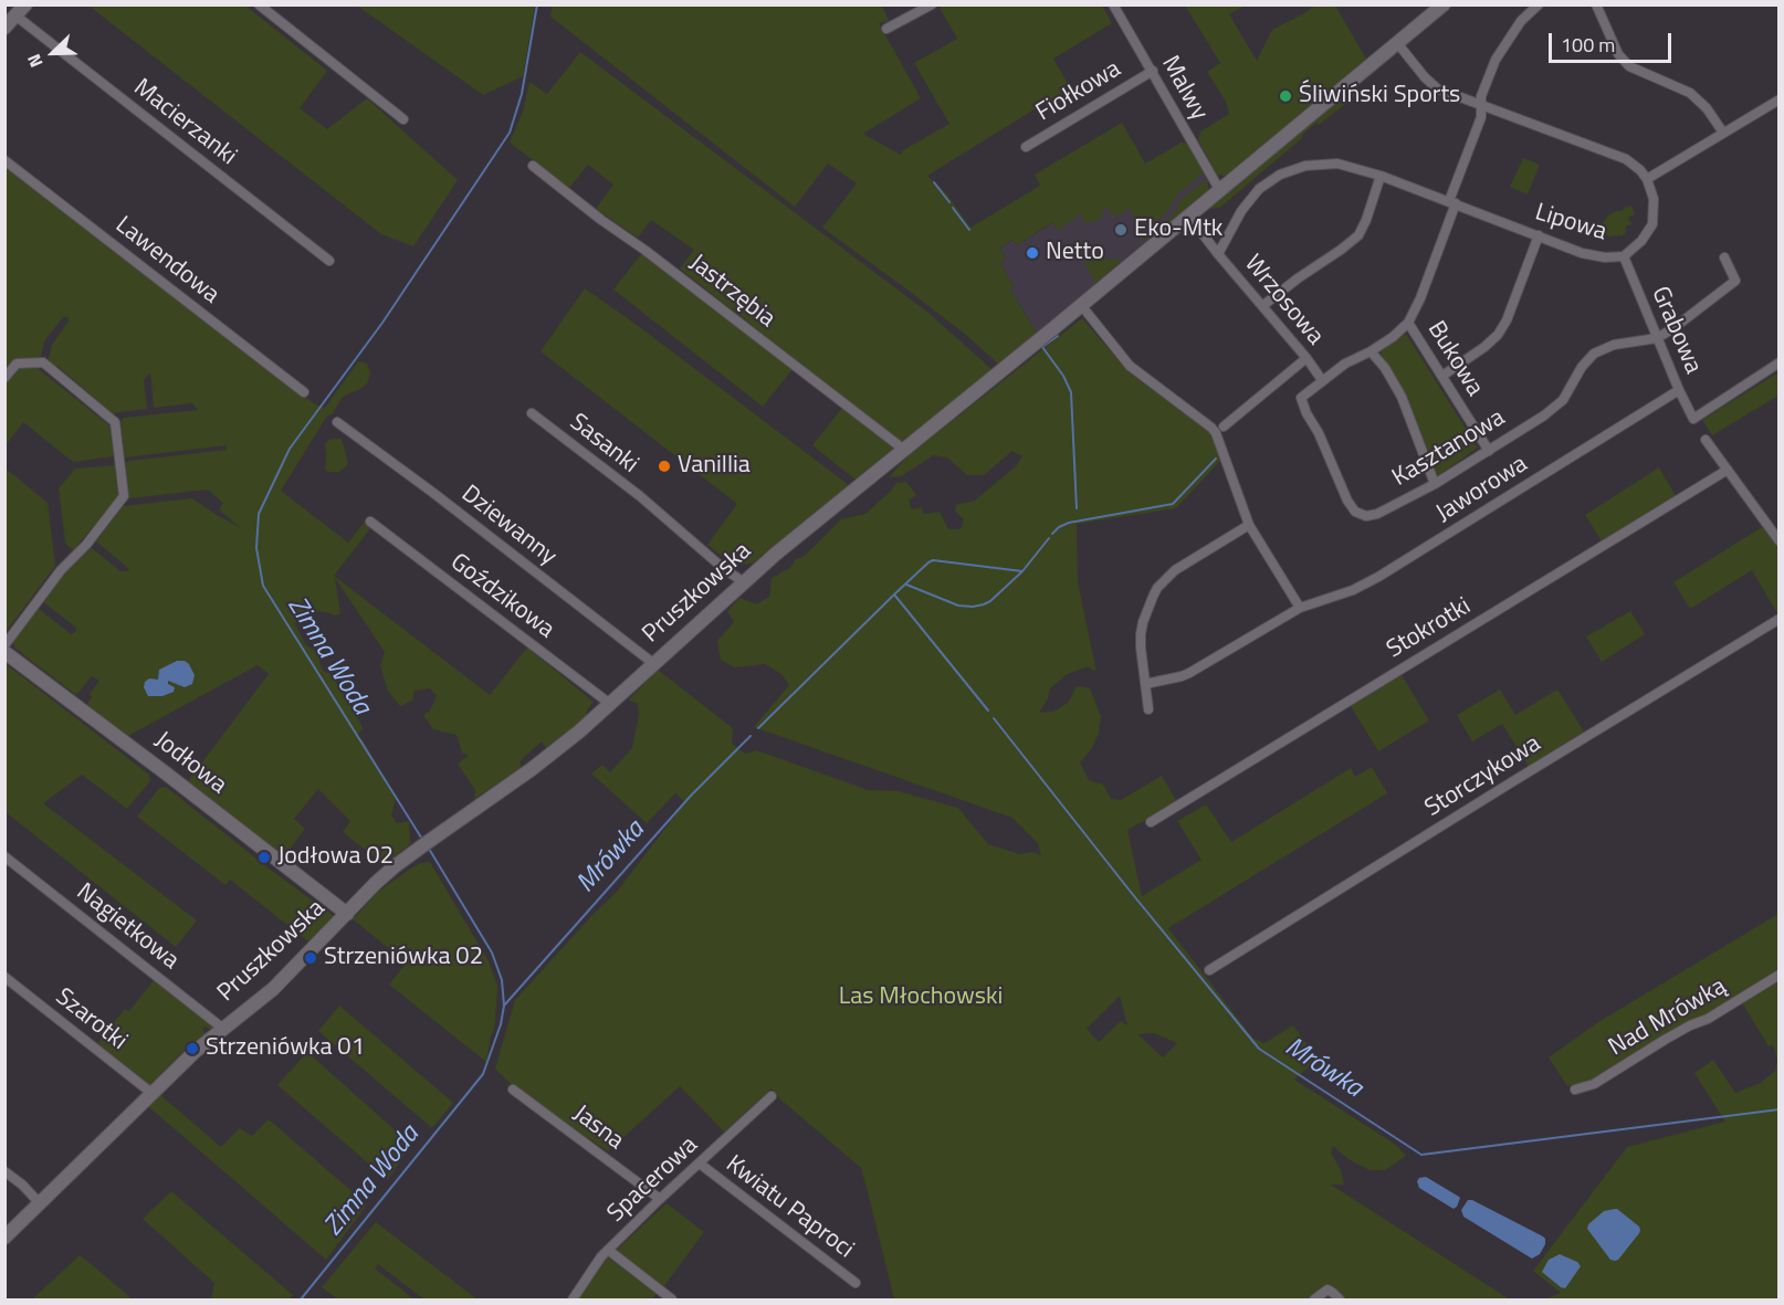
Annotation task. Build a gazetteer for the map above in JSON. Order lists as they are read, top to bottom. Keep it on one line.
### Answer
{"streets":{"street":["Malwy","Fiołkowa","Macierzanki","Lipowa","Lawendowa","Jastrzębia","Wrzosowa","Grabowa","Bukowa","Sasanki","Kasztanowa","Jaworowa","Dziewanny","Pruszkowska","Goździkowa","Stokrotki","Jodłowa","Storczykowa","Nagietkowa","Nad Mrówką","Szarotki","Jasna","Spacerowa","Kwiatu Paproci"]},"crossings":[["Malwy","Fiołkowa"],["Malwy","Pruszkowska"],["Lipowa","Wrzosowa"],["Lipowa","Grabowa"],["Jastrzębia","Pruszkowska"],["Wrzosowa","Kasztanowa"],["Wrzosowa","Pruszkowska"],["Grabowa","Kasztanowa"],["Grabowa","Jaworowa"],["Bukowa","Kasztanowa"],["Sasanki","Pruszkowska"],["Dziewanny","Pruszkowska"],["Pruszkowska","Goździkowa"],["Pruszkowska","Jodłowa"],["Pruszkowska","Nagietkowa"],["Pruszkowska","Szarotki"],["Jasna","Spacerowa"],["Spacerowa","Kwiatu Paproci"]],"water":["Zimna Woda","Mrówka"],"parks":["Las Młochowski"],"places":["Śliwiński Sports","Eko-Mtk","Netto","Vanillia","Jodłowa 02","Strzeniówka 02","Strzeniówka 01"],"scale_bar":"100 m","north":"bottom left"}
